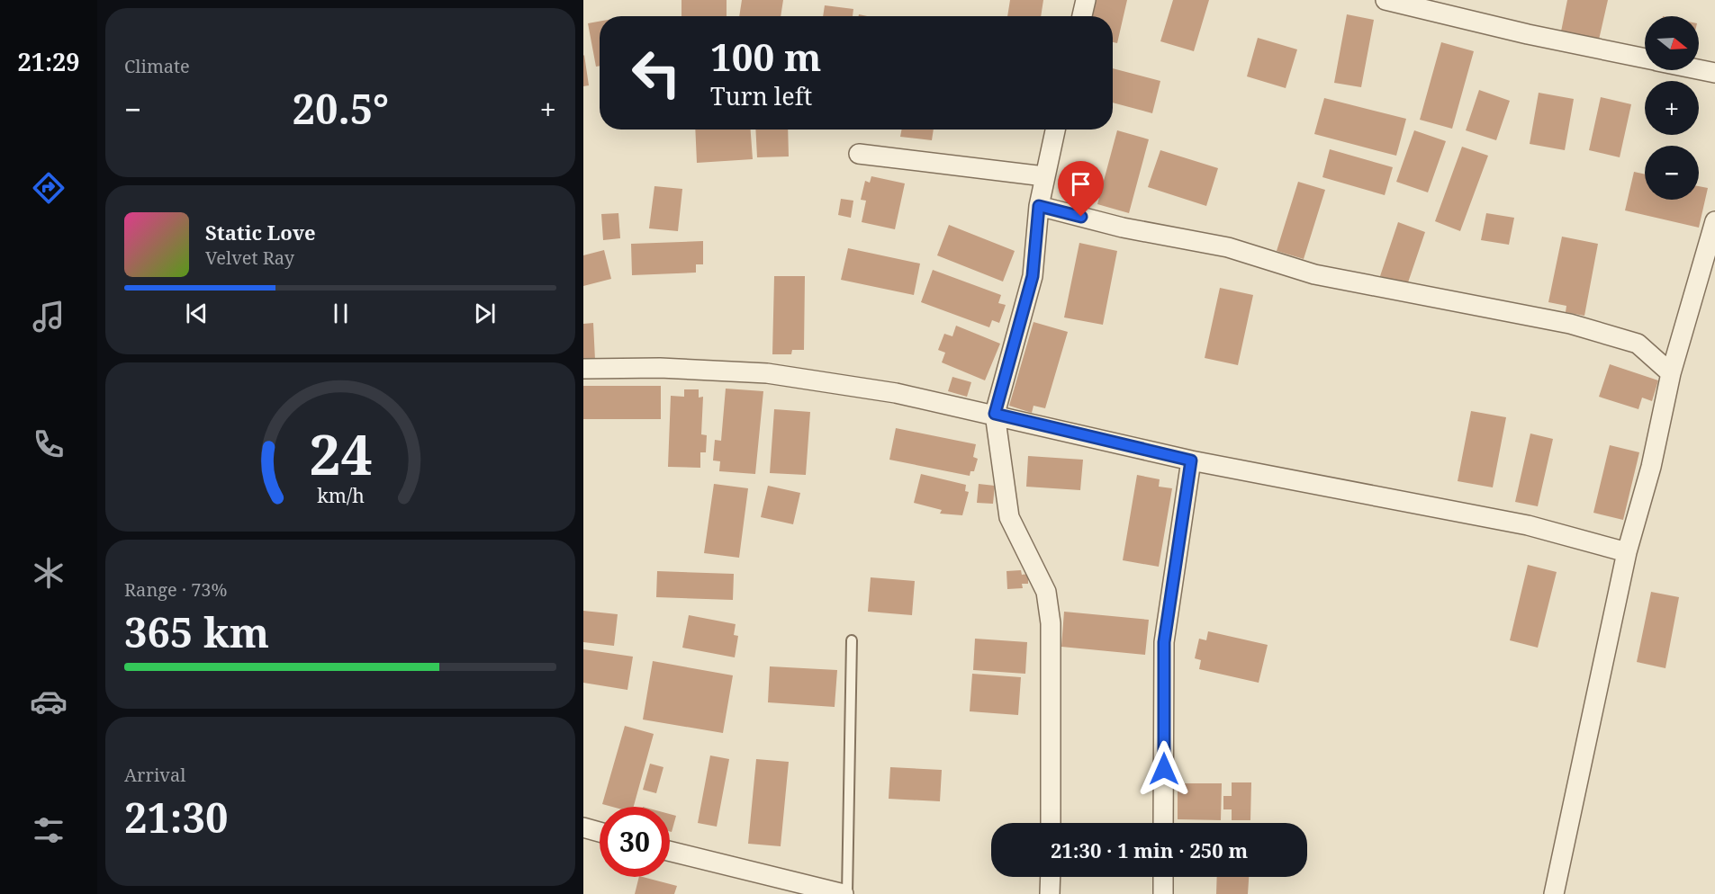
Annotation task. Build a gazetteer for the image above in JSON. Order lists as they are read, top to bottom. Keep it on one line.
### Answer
{"north":"right","page":{"tabs":"21:29","tile":["Climate",["Range · 73%","365 km"],["Arrival","21:30"]],"map_buttons":["+","−"],"turn":["100 m","Turn left"],"heat":["−","20.5°","+"],"song":["Static Love","Velvet Ray"],"limit":"30","trip":"21:30 · 1 min · 250 m","gauge":["24","km/h"]}}
